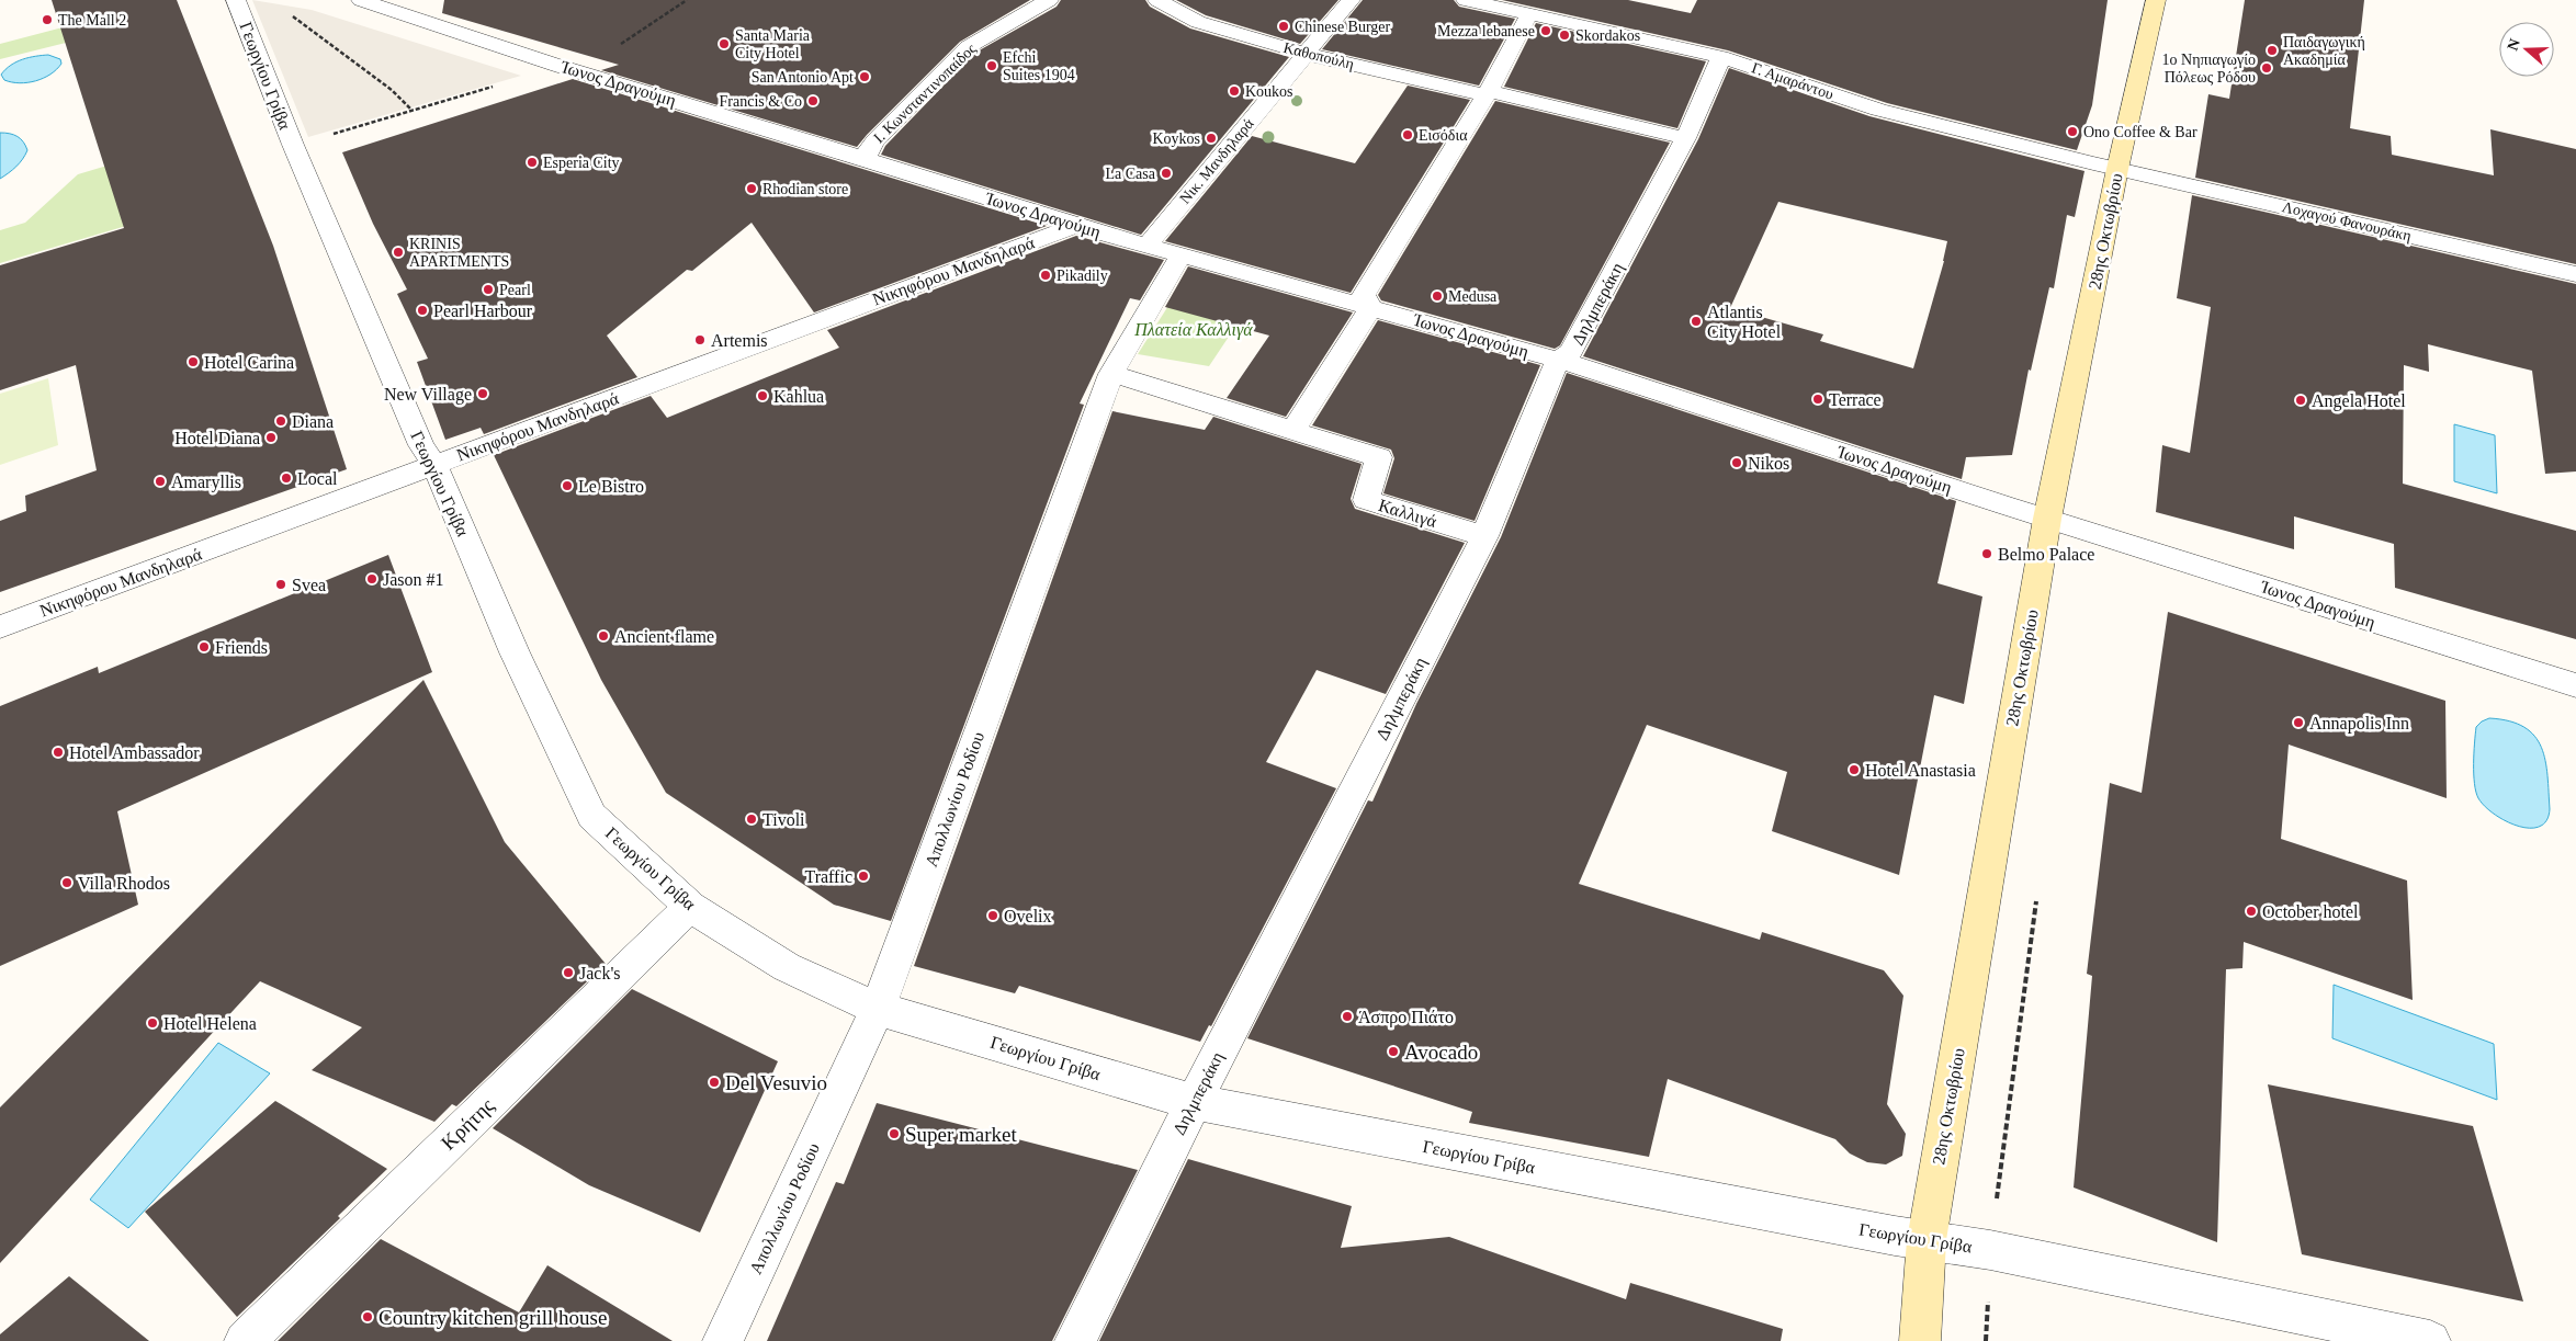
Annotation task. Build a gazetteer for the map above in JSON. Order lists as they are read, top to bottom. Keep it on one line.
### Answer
{"streets":{"street":["Καθοπούλη","Γεωργίου Γρίβα","Γ. Αμαράντου","Ίωνος Δραγούμη","Ι. Κωνσταντινοπαίδος","Νικ. Μανδηλαρά","Λοχαγού Φανουράκη","28ης Οκτωβρίου","Νικηφόρου Μανδηλαρά","Δηλμπεράκη","Καλλιγά","Απολλωνίου Ροδίου","Κρήτης"]},"crossings":[["Καθοπούλη","Νικ. Μανδηλαρά"],["Καθοπούλη","Δηλμπεράκη"],["Γεωργίου Γρίβα","28ης Οκτωβρίου"],["Γεωργίου Γρίβα","Νικηφόρου Μανδηλαρά"],["Γεωργίου Γρίβα","Δηλμπεράκη"],["Γεωργίου Γρίβα","Απολλωνίου Ροδίου"],["Γεωργίου Γρίβα","Κρήτης"],["Γ. Αμαράντου","Λοχαγού Φανουράκη"],["Γ. Αμαράντου","28ης Οκτωβρίου"],["Γ. Αμαράντου","Δηλμπεράκη"],["Ίωνος Δραγούμη","Ι. Κωνσταντινοπαίδος"],["Ίωνος Δραγούμη","Νικ. Μανδηλαρά"],["Ίωνος Δραγούμη","28ης Οκτωβρίου"],["Ίωνος Δραγούμη","Νικηφόρου Μανδηλαρά"],["Ίωνος Δραγούμη","Δηλμπεράκη"],["Ίωνος Δραγούμη","Απολλωνίου Ροδίου"],["Λοχαγού Φανουράκη","28ης Οκτωβρίου"],["Δηλμπεράκη","Καλλιγά"],["Καλλιγά","Απολλωνίου Ροδίου"]],"parks":["Πλατεία Καλλιγά"],"places":["The Mall 2","Chinese Burger","Mezza lebanese","Skordakos","Santa Maria City Hotel","Παιδαγωγική Ακαδημία","Efchi Suites 1904","1ο Νηπιαγωγίο Πόλεως Ρόδου","San Antonio Apt","Koukos","Francis & Co","Ono Coffee & Bar","Εισόδια","Koykos","Esperia City","La Casa","Rhodian store","KRINIS APARTMENTS","Pikadily","Pearl","Medusa","Pearl Harbour","Atlantis City Hotel","Artemis","Hotel Carina","New Village","Kahlua","Terrace","Angela Hotel","Diana","Hotel Diana","Nikos","Local","Amaryllis","Le Bistro","Belmo Palace","Jason #1","Svea","Ancient flame","Friends","Annapolis Inn","Hotel Ambassador","Hotel Anastasia","Tivoli","Traffic","Villa Rhodos","October hotel","Ovelix","Jack's","Άσπρο Πιάτο","Hotel Helena","Avocado","Del Vesuvio","Super market","Country kitchen grill house"],"north":"left"}
